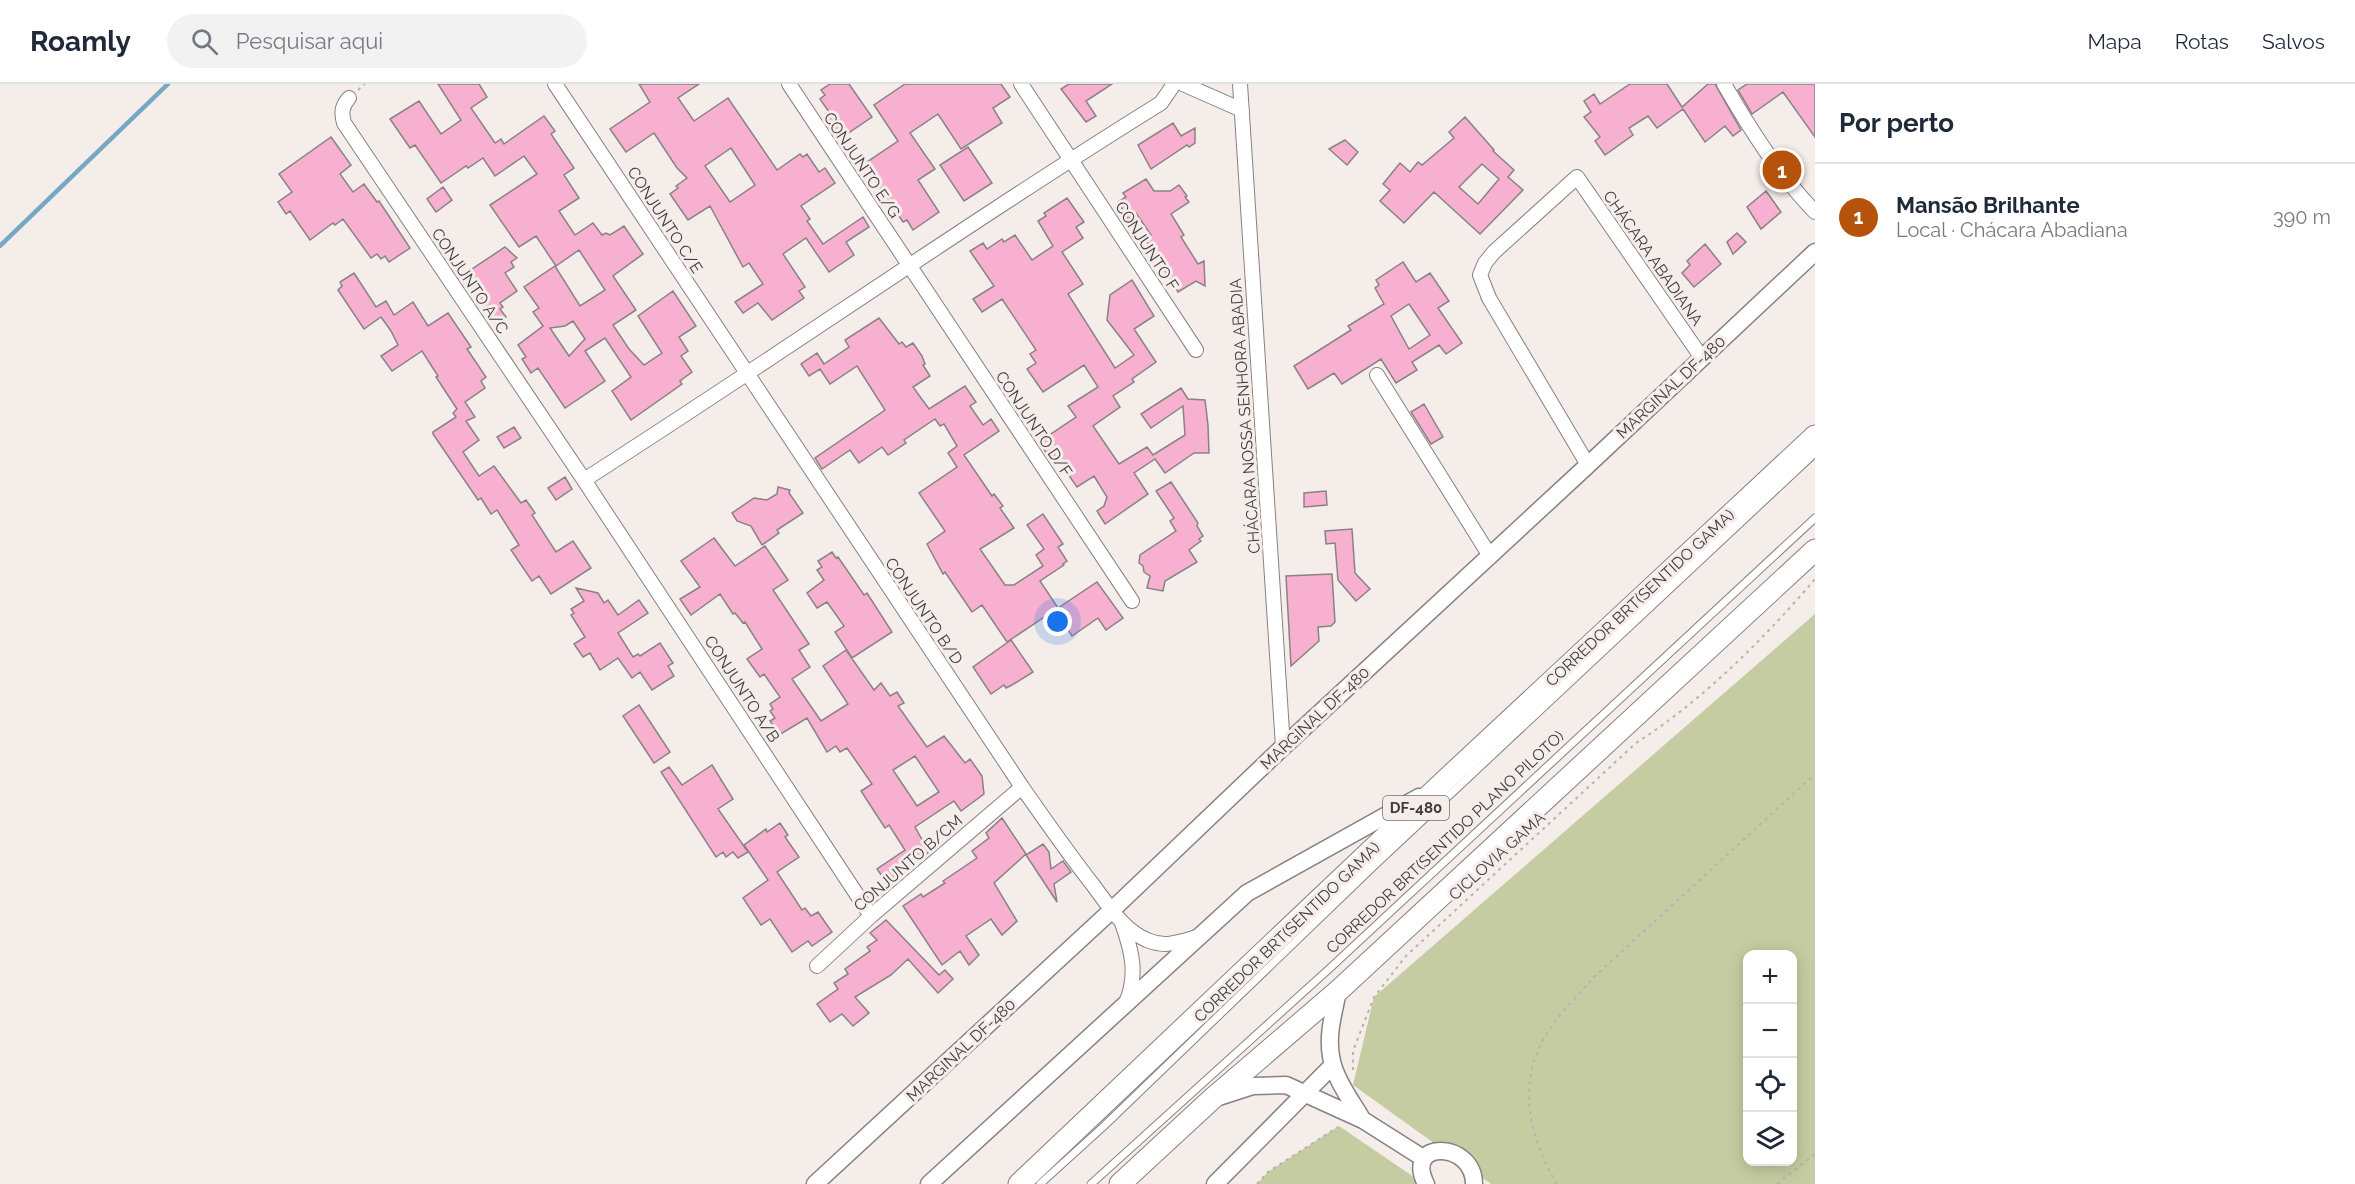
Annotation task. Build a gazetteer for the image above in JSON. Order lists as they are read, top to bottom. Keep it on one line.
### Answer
{"streets":{"main road":["DF-480"],"street":["CONJUNTO E/G","CONJUNTO C/E","CONJUNTO F","CHÁCARA ABADIANA","CONJUNTO A/C","MARGINAL DF-480","CHÁCARA NOSSA SENHORA ABADIA","CONJUNTO D/F","CONJUNTO B/D","CONJUNTO A/B","CONJUNTO B/CM"],"lane":["CORREDOR BRT(SENTIDO GAMA)","CORREDOR BRT(SENTIDO PLANO PILOTO)"],"path":["CICLOVIA GAMA"]},"crossings":[["CONJUNTO E/G","CONJUNTO D/F"],["CONJUNTO C/E","CONJUNTO B/D"],["CHÁCARA ABADIANA","MARGINAL DF-480"],["CONJUNTO A/C","CONJUNTO A/B"],["MARGINAL DF-480","CHÁCARA NOSSA SENHORA ABADIA"],["MARGINAL DF-480","CONJUNTO B/D"],["CONJUNTO B/D","CONJUNTO B/CM"],["CONJUNTO A/B","CONJUNTO B/CM"]],"page":{"header":"Roamly","search":"Pesquisar aqui","nav":["Mapa","Rotas","Salvos"],"heading":"Por perto","pins":"1","list":[{"mark":"1","name":"Mansão Brilhante","note":"Local · Chácara Abadiana","value":"390 m"}],"map_buttons":["+","−"]}}
